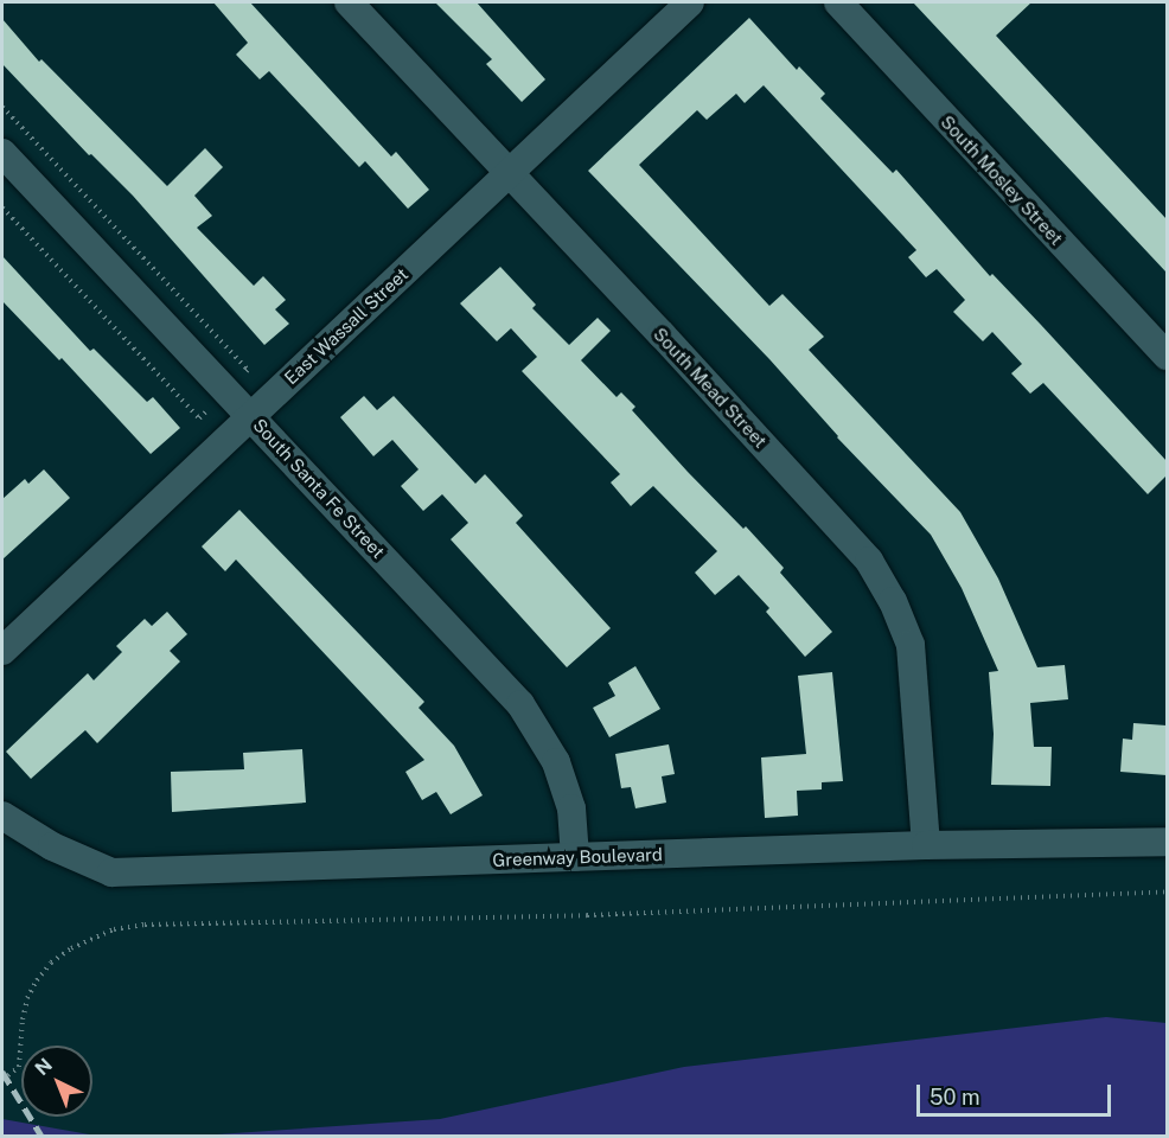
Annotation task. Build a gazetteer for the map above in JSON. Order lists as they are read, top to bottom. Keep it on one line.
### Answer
{"streets":{"street":["South Mosley Street","East Wassall Street","South Mead Street","South Santa Fe Street","Greenway Boulevard"]},"crossings":[["East Wassall Street","South Mead Street"],["East Wassall Street","South Santa Fe Street"],["South Mead Street","Greenway Boulevard"],["South Santa Fe Street","Greenway Boulevard"]],"scale_bar":"50 m","north":"top left"}
